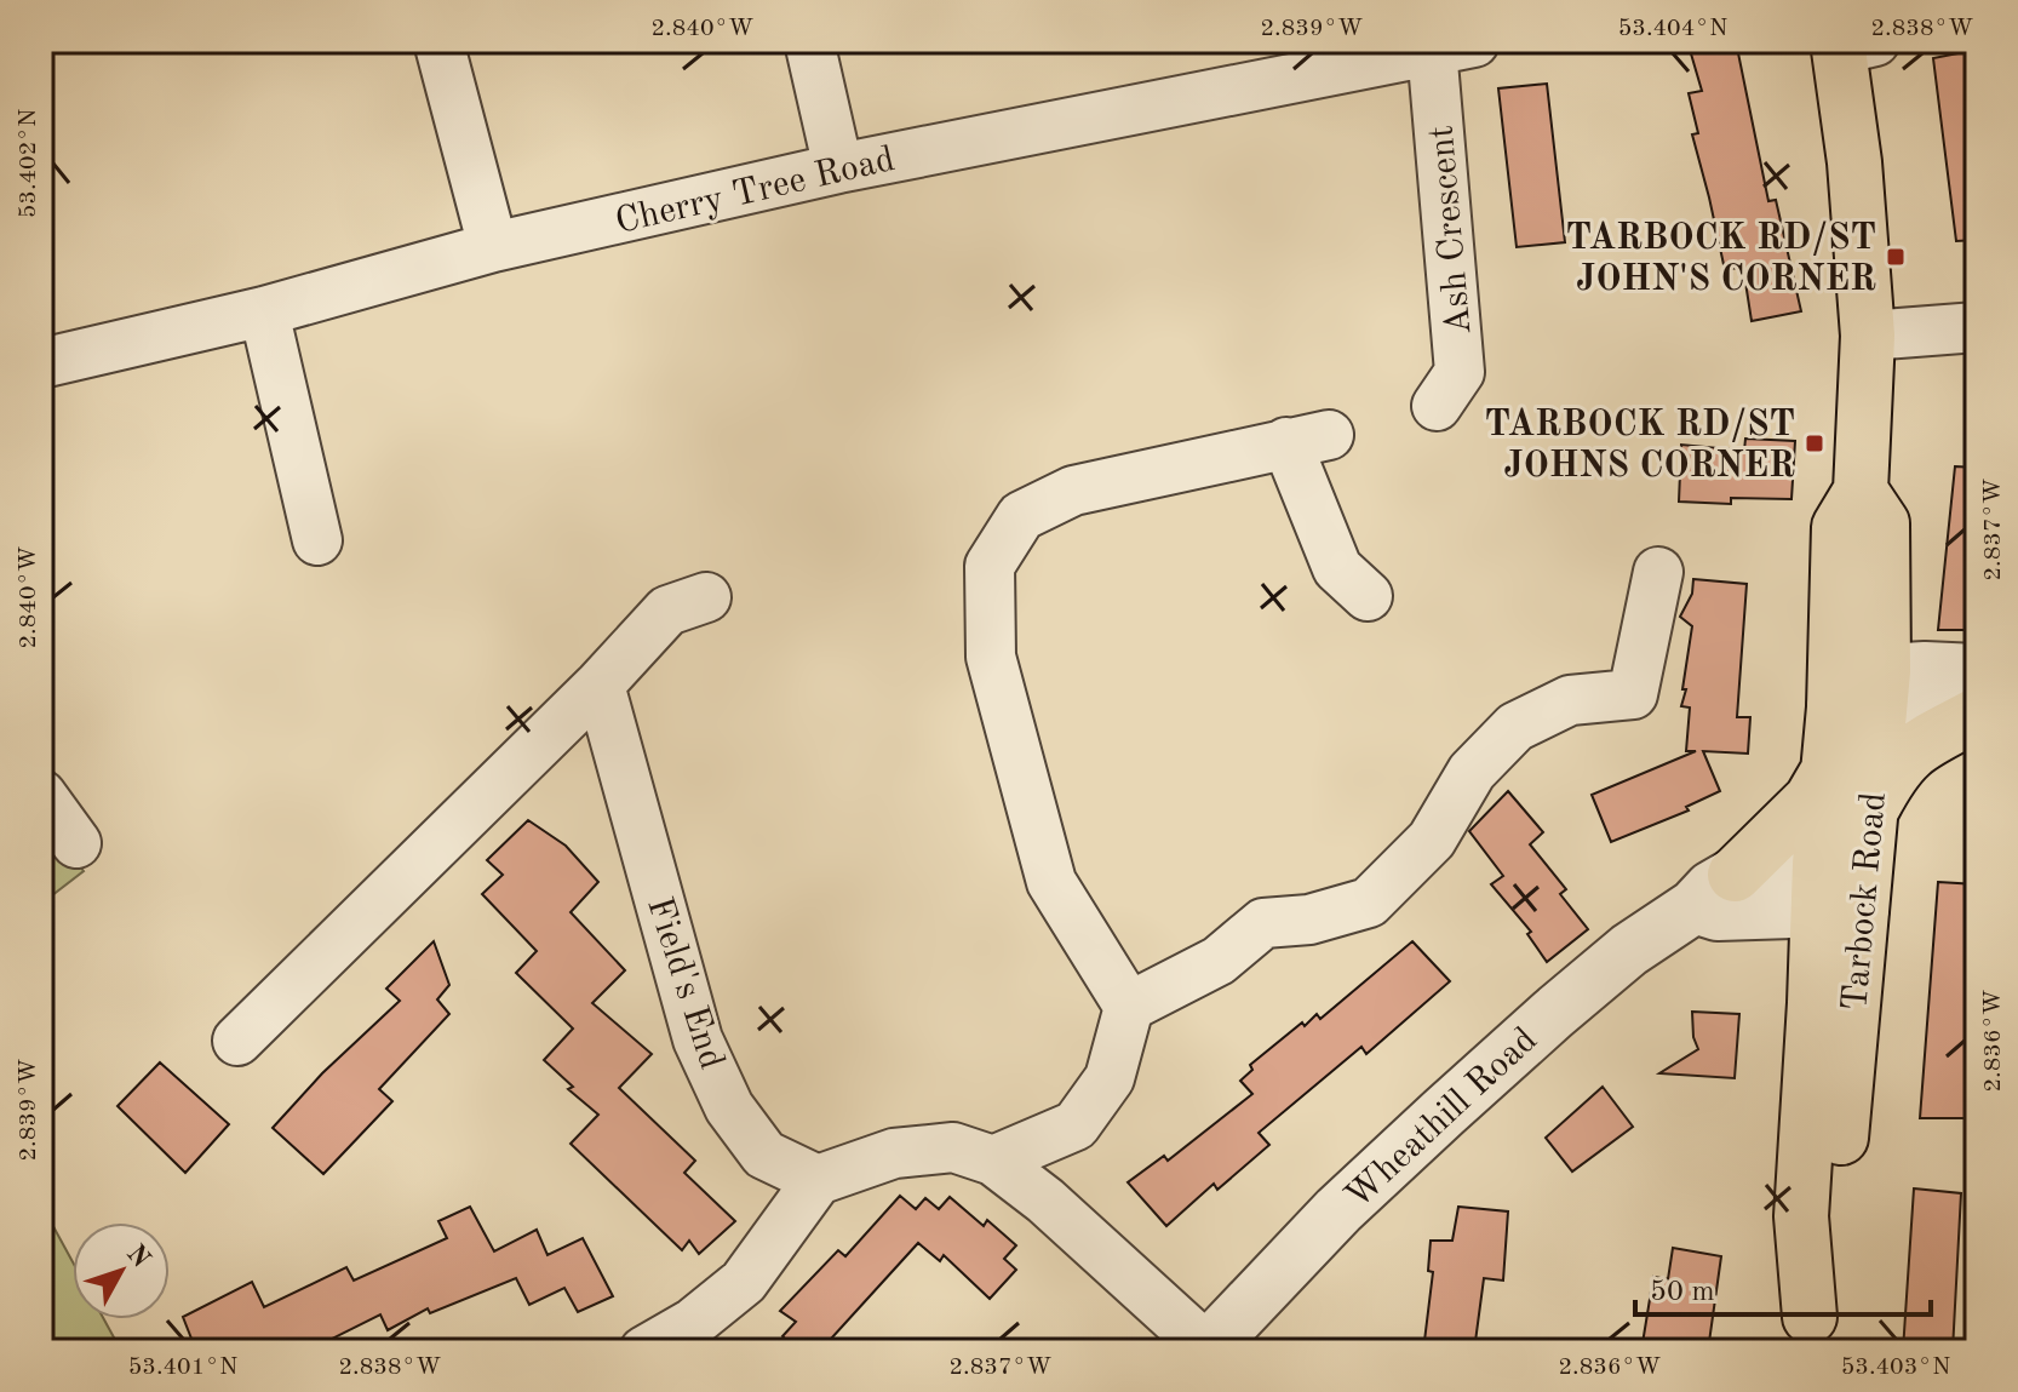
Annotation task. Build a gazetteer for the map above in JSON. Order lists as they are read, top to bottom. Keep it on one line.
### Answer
{"streets":{"main road":["Tarbock Road"],"street":["Cherry Tree Road","Ash Crescent","Field's End","Wheathill Road"]},"crossings":[["Cherry Tree Road","Ash Crescent"],["Tarbock Road","Wheathill Road"]],"places":{"transit":["TARBOCK RD/ST JOHN'S CORNER","TARBOCK RD/ST JOHNS CORNER"]},"scale_bar":"50 m","north":"top right","coordinates":["2.840°W","2.839°W","53.404°N","2.838°W","53.402°N","2.837°W","2.836°W","53.401°N","53.403°N"]}
